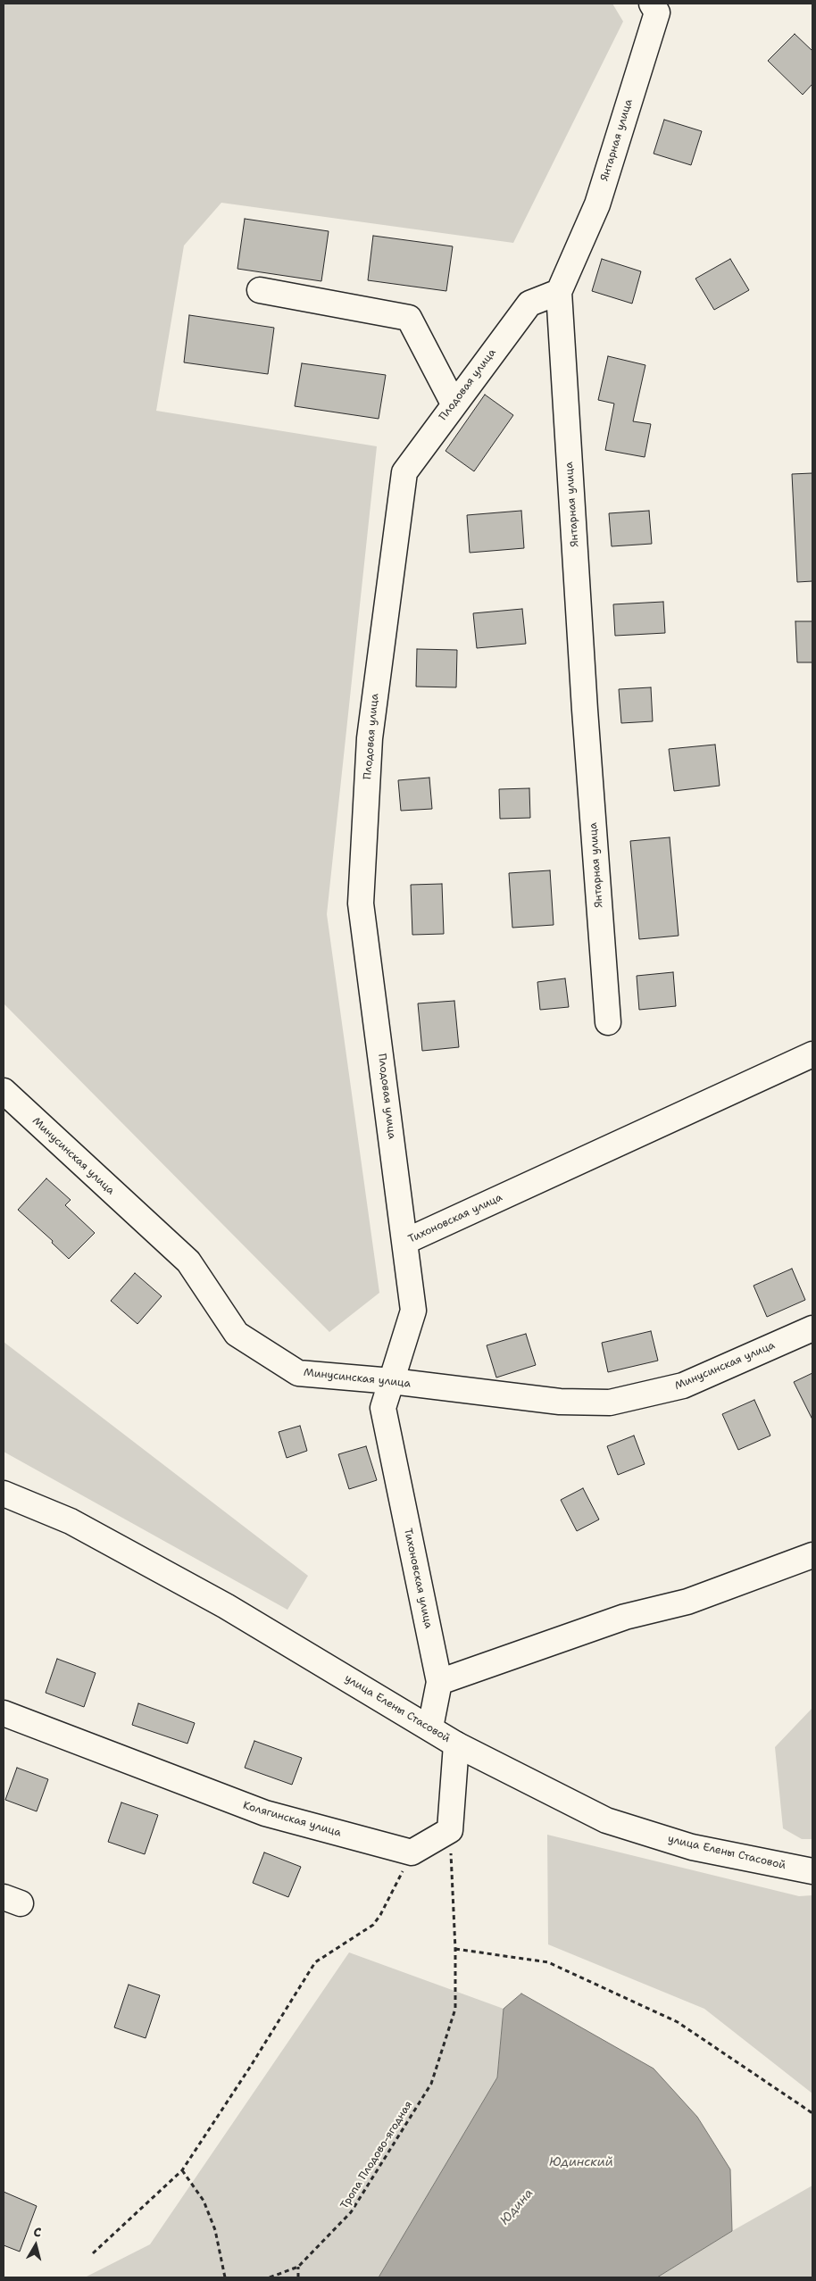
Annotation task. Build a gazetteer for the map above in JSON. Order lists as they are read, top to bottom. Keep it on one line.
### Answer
{"streets":{"street":["Янтарная улица","Плодовая улица","Минусинская улица","Тихоновская улица","улица Елены Стасовой","Колягинская улица"],"path":["Тропа Плодово-ягодная"]},"crossings":[["Янтарная улица","Плодовая улица"],["Плодовая улица","Тихоновская улица"],["Минусинская улица","Тихоновская улица"],["Тихоновская улица","улица Елены Стасовой"]],"water":["Юдинский","Юдина"],"north":"top"}
